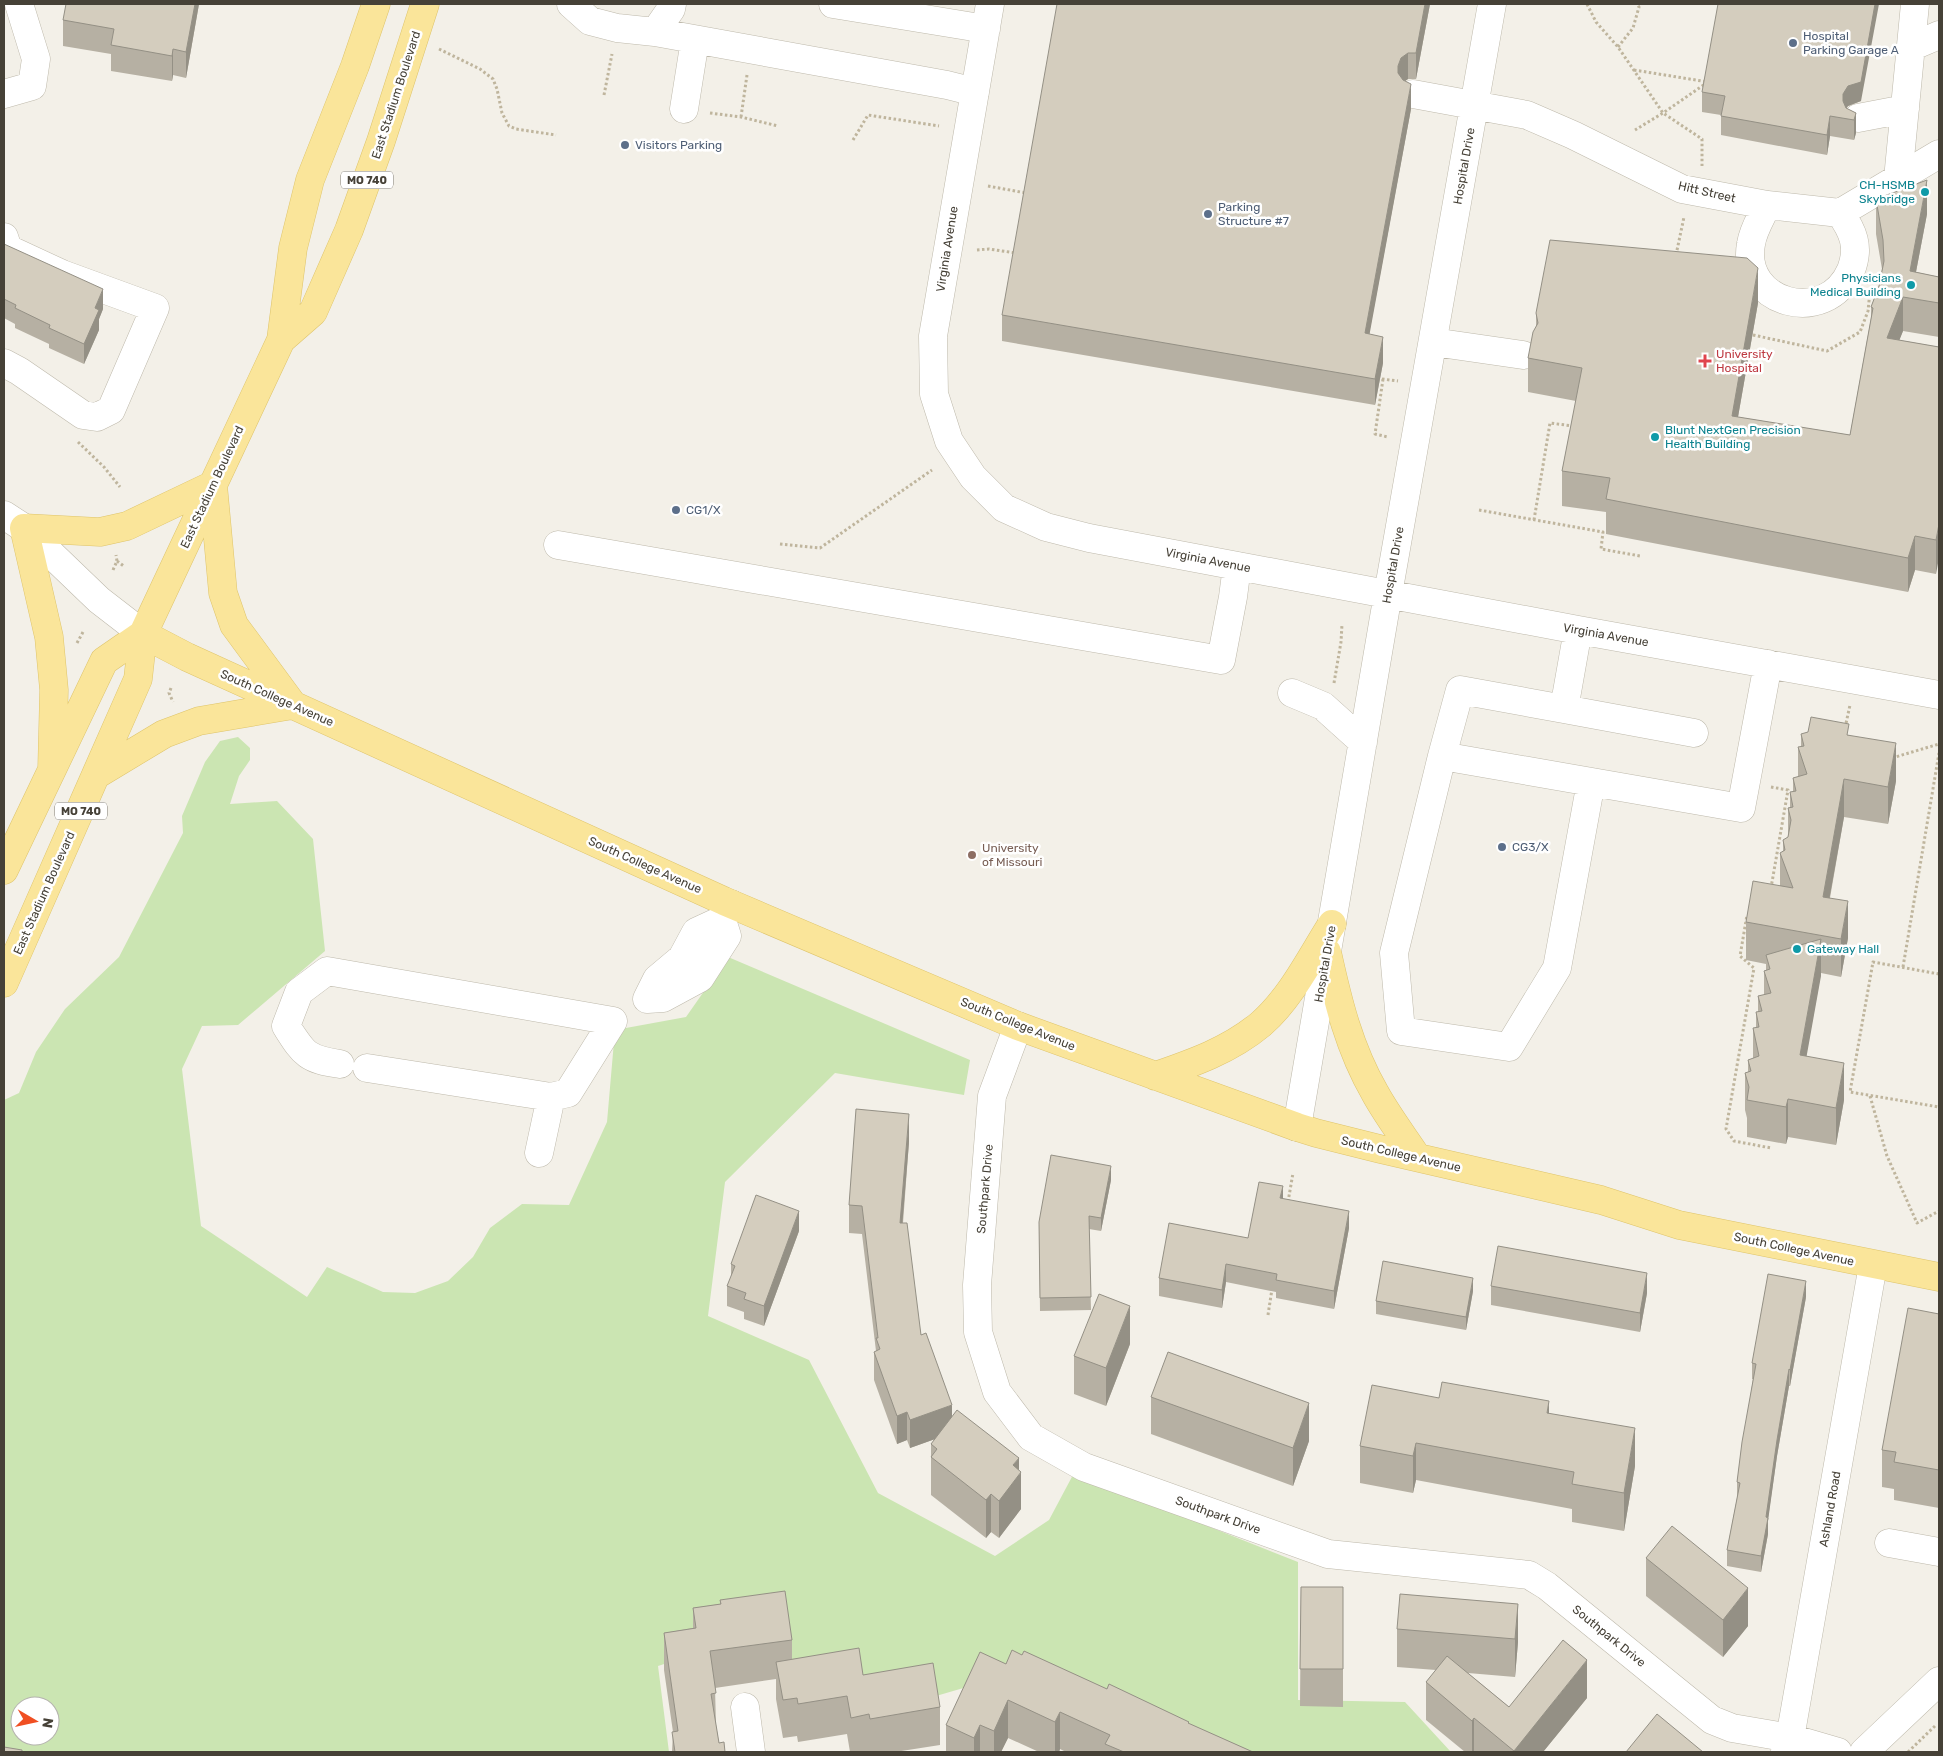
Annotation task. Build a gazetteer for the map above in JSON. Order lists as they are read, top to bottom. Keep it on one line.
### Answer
{"streets":{"main road":["East Stadium Boulevard","MO 740","South College Avenue"],"street":["Hospital Drive","Hitt Street","Virginia Avenue","Southpark Drive","Ashland Road"]},"crossings":[["East Stadium Boulevard","MO 740"],["East Stadium Boulevard","South College Avenue"],["Hospital Drive","Hitt Street"],["Hospital Drive","Virginia Avenue"],["Hospital Drive","South College Avenue"],["MO 740","South College Avenue"],["South College Avenue","Southpark Drive"],["South College Avenue","Ashland Road"],["Southpark Drive","Ashland Road"]],"places":{"other":["Hospital Parking Garage A","Visitors Parking","CH-HSMB Skybridge","Parking Structure #7","Physicians Medical Building","Blunt NextGen Precision Health Building","CG1/X","CG3/X","University of Missouri","Gateway Hall"],"health":["University Hospital"]},"north":"right"}
